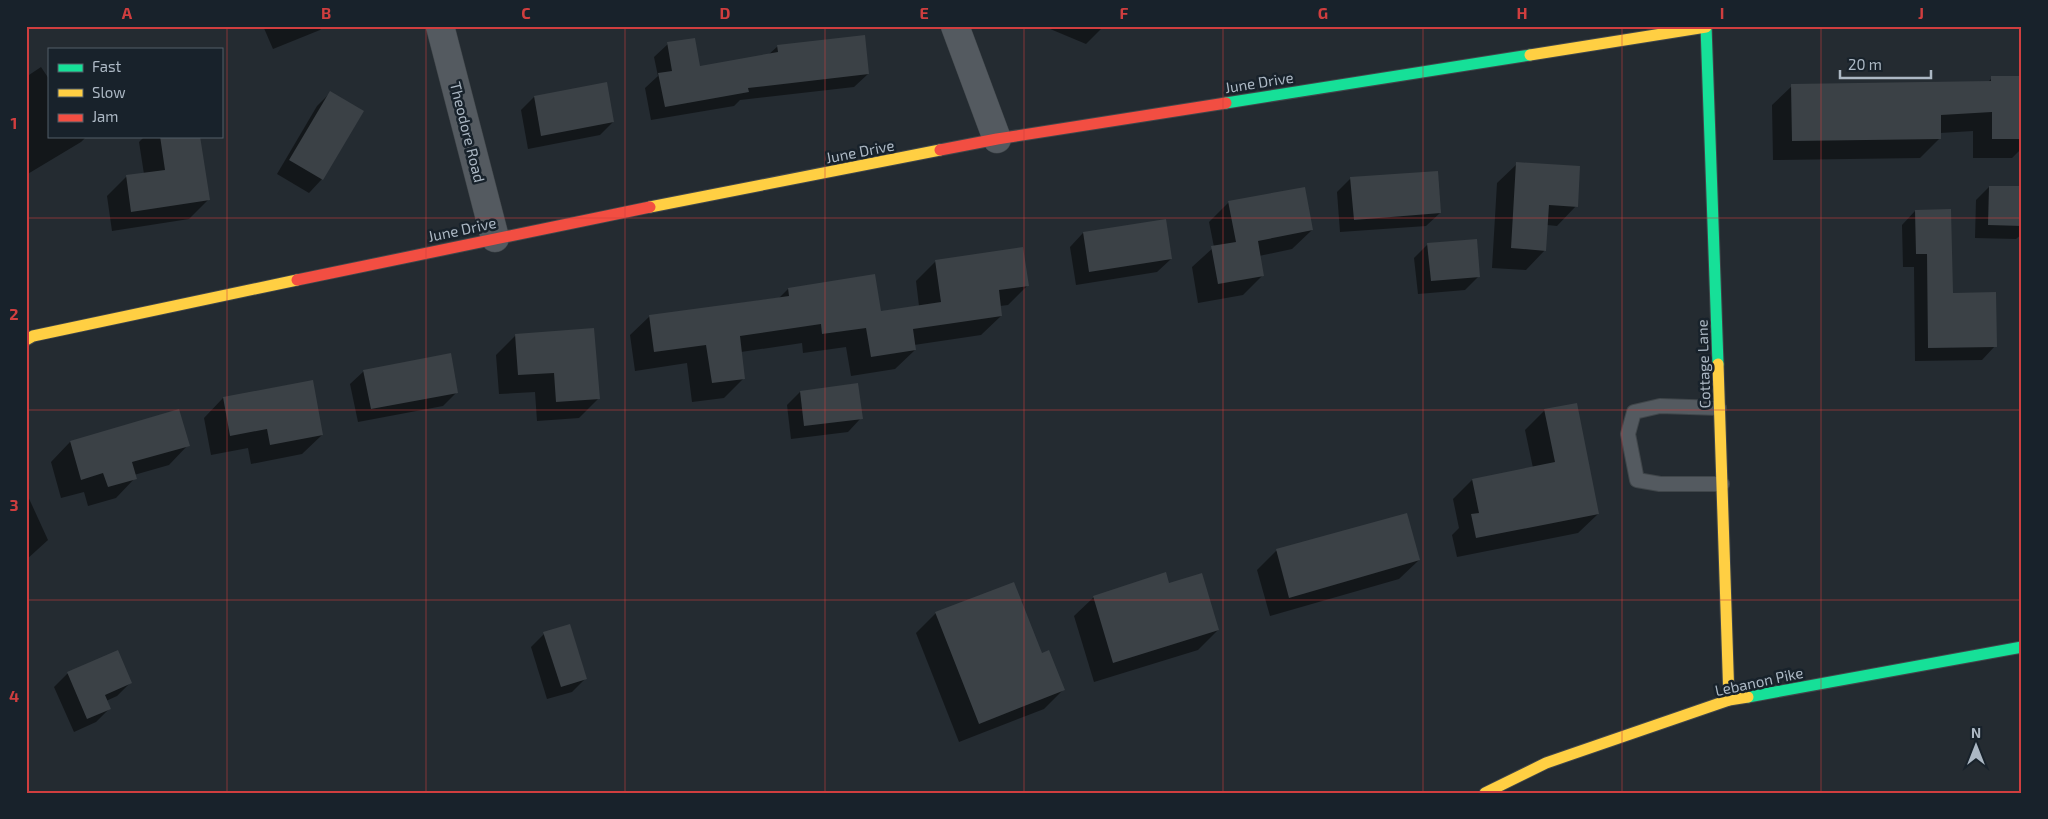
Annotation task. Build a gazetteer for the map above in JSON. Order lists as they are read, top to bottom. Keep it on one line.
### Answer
{"streets":{"street":["June Drive","Theodore Road","Cottage Lane","Lebanon Pike"]},"crossings":[["June Drive","Theodore Road"],["June Drive","Cottage Lane"],["Cottage Lane","Lebanon Pike"]],"legend":["Fast","Slow","Jam"],"scale_bar":"20 m","north":"top","grid":{"columns":["A","B","C","D","E","F","G","H","I","J"],"rows":["1","2","3","4"]}}
